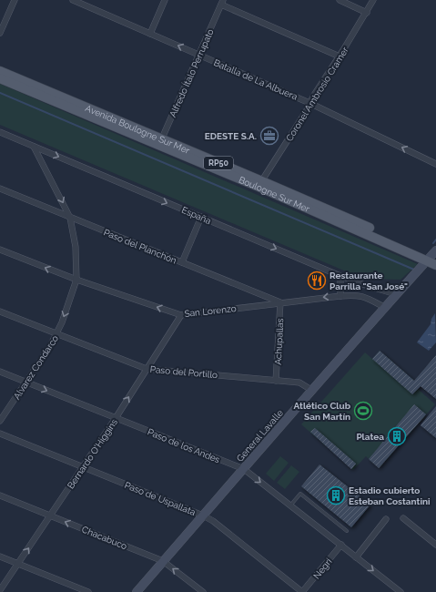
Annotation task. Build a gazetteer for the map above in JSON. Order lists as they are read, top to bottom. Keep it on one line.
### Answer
{"streets":{"main road":["Avenida Boulogne Sur Mer","RP50","Boulogne Sur Mer","General Lavalle"],"street":["Alfredo Ítalo Perrupato","Batalla de La Albuera","Coronel Ambrosio Cramer","España","Paso del Planchón","San Lorenzo","Achupallas","Alvarez Condarco","Paso del Portillo","Paso de los Andes","Bernardo O'Higgins","Paso de Uspallata","Chacabuco","Negri"]},"crossings":[["Alfredo Ítalo Perrupato","Batalla de La Albuera"],["Alfredo Ítalo Perrupato","Avenida Boulogne Sur Mer"],["Alfredo Ítalo Perrupato","RP50"],["Batalla de La Albuera","Coronel Ambrosio Cramer"],["Coronel Ambrosio Cramer","Avenida Boulogne Sur Mer"],["Coronel Ambrosio Cramer","Boulogne Sur Mer"],["Avenida Boulogne Sur Mer","RP50"],["Avenida Boulogne Sur Mer","Boulogne Sur Mer"],["RP50","Boulogne Sur Mer"],["RP50","General Lavalle"],["Boulogne Sur Mer","General Lavalle"],["España","Alvarez Condarco"],["España","General Lavalle"],["Paso del Planchón","San Lorenzo"],["Paso del Planchón","Achupallas"],["Paso del Planchón","Alvarez Condarco"],["San Lorenzo","Achupallas"],["San Lorenzo","Alvarez Condarco"],["San Lorenzo","General Lavalle"],["San Lorenzo","Bernardo O'Higgins"],["Achupallas","Paso del Portillo"],["Alvarez Condarco","Paso del Portillo"],["Alvarez Condarco","Paso de los Andes"],["Paso del Portillo","General Lavalle"],["Paso del Portillo","Bernardo O'Higgins"],["General Lavalle","Paso de los Andes"],["General Lavalle","Paso de Uspallata"],["General Lavalle","Chacabuco"],["Paso de los Andes","Bernardo O'Higgins"],["Paso de los Andes","Negri"],["Bernardo O'Higgins","Paso de Uspallata"],["Bernardo O'Higgins","Chacabuco"],["Paso de Uspallata","Negri"]],"one_way":["Batalla de La Albuera","España","San Lorenzo","Alvarez Condarco","Paso de los Andes","Bernardo O'Higgins","Chacabuco"],"places":{"office":["EDESTE S.A."],"restaurant":["Restaurante Parrilla \"San José\""],"sports":["Atlético Club San Martín"],"building":["Platea","Estadio cubierto Esteban Costantini"]}}
